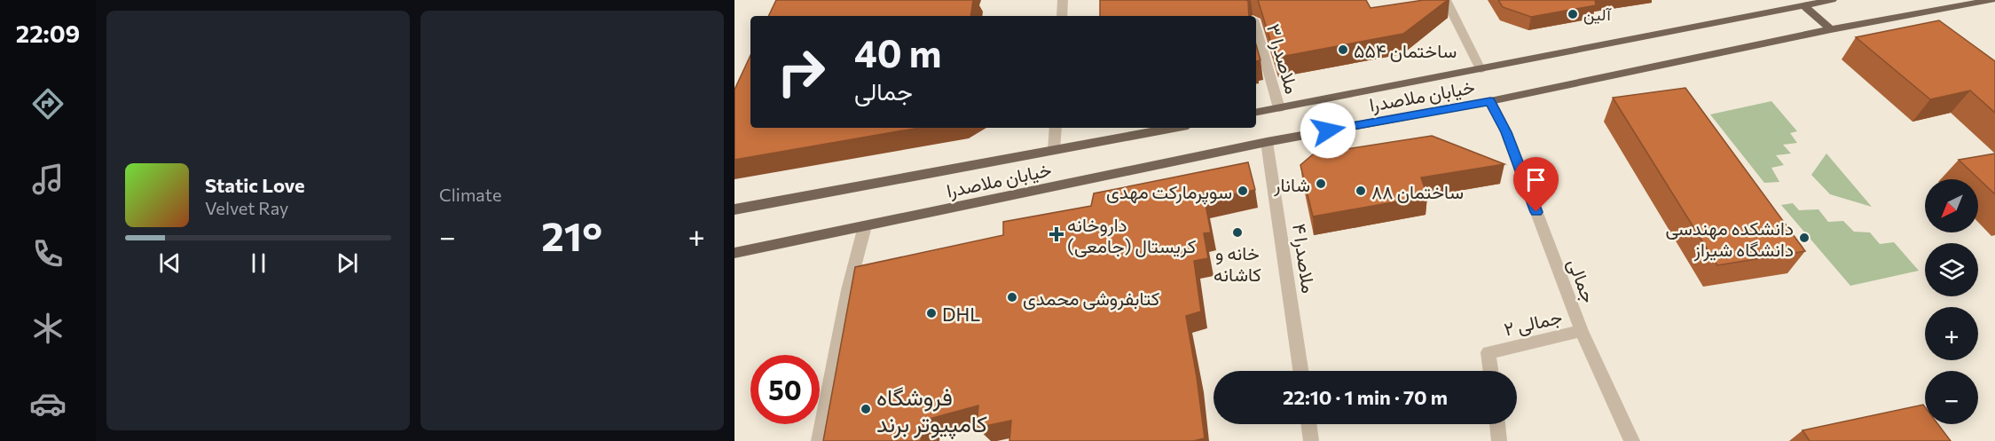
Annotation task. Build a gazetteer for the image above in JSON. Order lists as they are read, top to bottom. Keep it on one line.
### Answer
{"streets":{"main road":["خیابان ملاصدرا"],"street":["۳ ملاصدرا","۴ ملاصدرا","جمالی","۲ جمالی"]},"crossings":[["۳ ملاصدرا","خیابان ملاصدرا"],["خیابان ملاصدرا","۴ ملاصدرا"],["خیابان ملاصدرا","جمالی"],["جمالی","۲ جمالی"]],"places":{"other":["آلین","ساختمان ۵۵۴","شانار","سوپرمارکت مهدی","ساختمان ۸۸","خانه و کاشانه","دانشکده مهندسی دانشگاه شیراز","کتابفروشی محمدی","DHL","فروشگاه کامپیوتر برند"],"health":["داروخانه کریستال (جامعی)"]},"north":"bottom left","page":{"tabs":"22:09","tile":"Climate","turn":["40 m","جمالی"],"song":["Static Love","Velvet Ray"],"map_buttons":["+","−"],"heat":["−","21°","+"],"limit":"50","trip":"22:10 · 1 min · 70 m"}}
